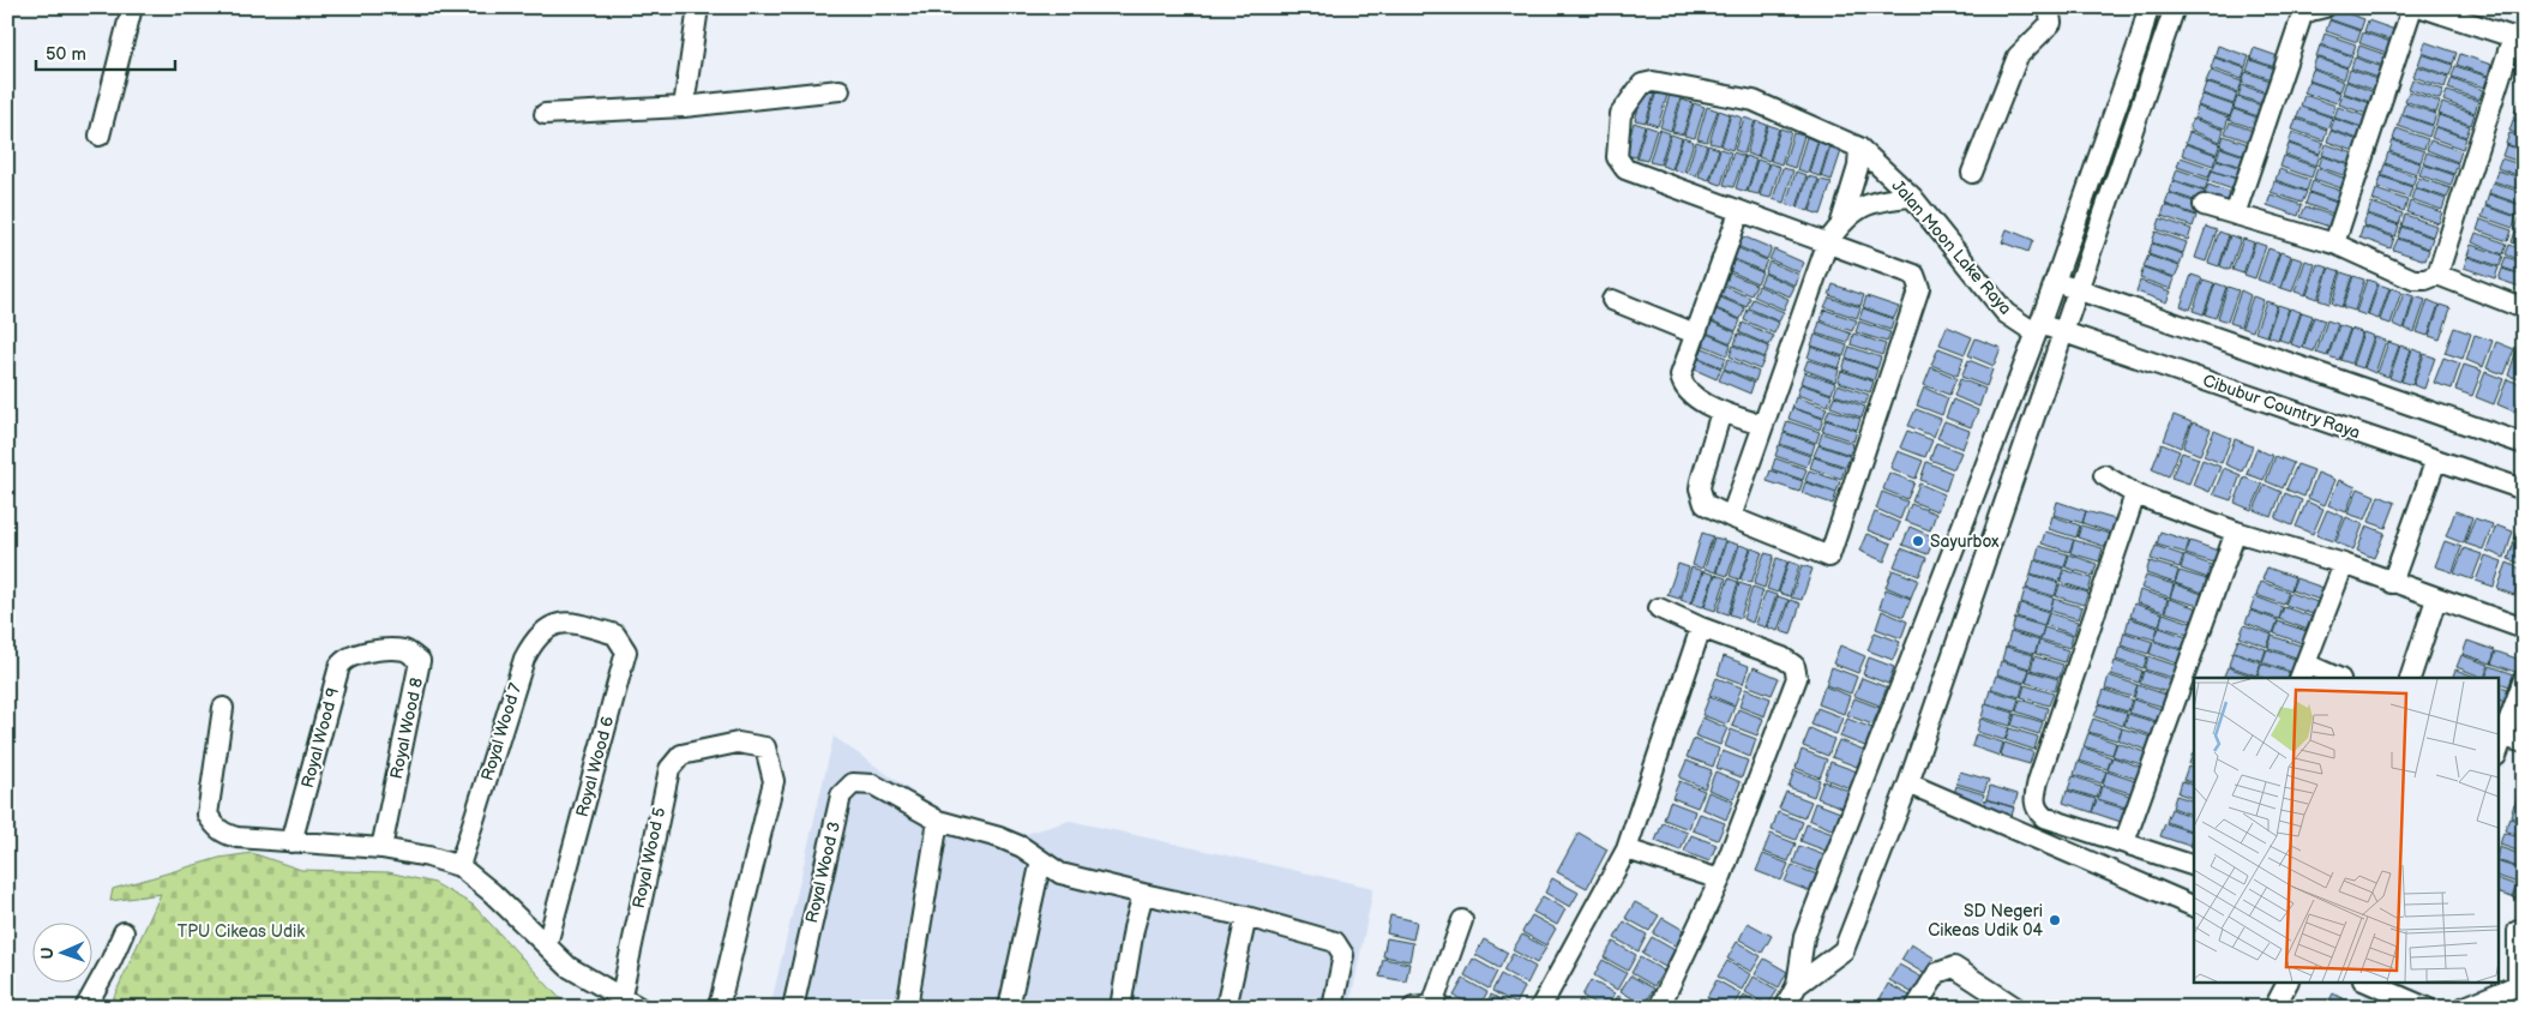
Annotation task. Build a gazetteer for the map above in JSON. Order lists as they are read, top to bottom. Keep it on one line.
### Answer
{"streets":{"street":["Jalan Moon Lake Raya","Cibubur Country Raya","Royal Wood 8","Royal Wood 7","Royal Wood 9","Royal Wood 6","Royal Wood 5","Royal Wood 3"]},"crossings":[["Jalan Moon Lake Raya","Cibubur Country Raya"],["Royal Wood 8","Royal Wood 9"],["Royal Wood 7","Royal Wood 6"]],"parks":["TPU Cikeas Udik"],"places":["Sayurbox","SD Negeri Cikeas Udik 04"],"scale_bar":"50 m","north":"left"}
